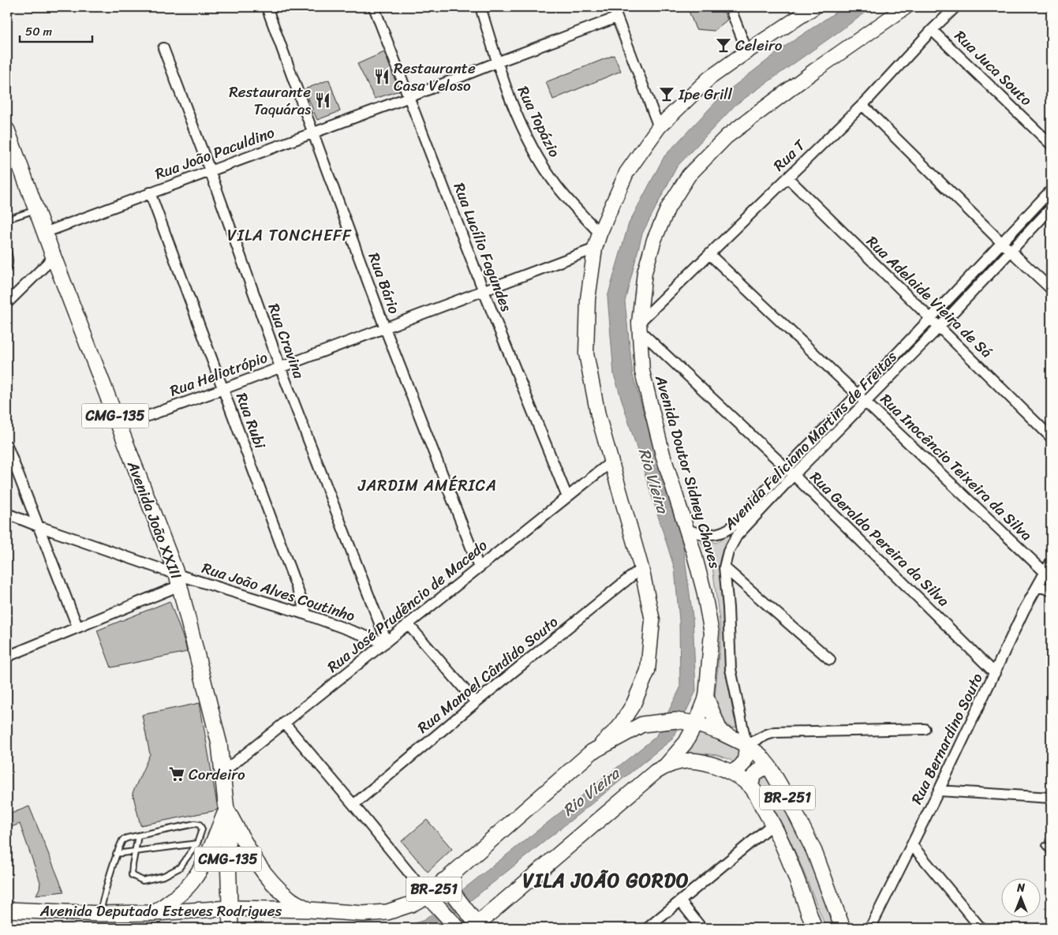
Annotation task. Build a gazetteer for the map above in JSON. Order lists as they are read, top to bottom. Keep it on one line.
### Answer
{"streets":{"main road":["CMG-135","Avenida Doutor Sidney Chaves","Avenida João XXIII","BR-251","Avenida Deputado Esteves Rodrigues"],"street":["Rua Juca Souto","Rua Topázio","Rua João Paculdino","Rua T","Rua Lucílio Fagundes","Rua Bário","Rua Adelaide Vieira de Sá","Rua Cravina","Rua Heliotrópio","Rua Rubi","Avenida Feliciano Martins de Freitas","Rua Inocêncio Teixeira da Silva","Rua Geraldo Pereira da Silva","Rua João Alves Coutinho","Rua José Prudêncio de Macedo","Rua Manoel Cândido Souto","Rua Bernardino Souto"]},"crossings":[["Rua Juca Souto","Rua T"],["Rua Topázio","Rua João Paculdino"],["Rua João Paculdino","Rua Lucílio Fagundes"],["Rua João Paculdino","Rua Bário"],["Rua João Paculdino","Rua Cravina"],["Rua João Paculdino","Rua Rubi"],["Rua João Paculdino","Avenida João XXIII"],["Rua T","Rua Adelaide Vieira de Sá"],["Rua T","Rua Inocêncio Teixeira da Silva"],["Rua T","Avenida Doutor Sidney Chaves"],["Rua T","Rua Geraldo Pereira da Silva"],["Rua Lucílio Fagundes","Rua Heliotrópio"],["Rua Lucílio Fagundes","Rua José Prudêncio de Macedo"],["Rua Bário","Rua Heliotrópio"],["Rua Bário","Rua José Prudêncio de Macedo"],["Rua Adelaide Vieira de Sá","Avenida Feliciano Martins de Freitas"],["Rua Cravina","Rua Heliotrópio"],["Rua Cravina","Rua João Alves Coutinho"],["Rua Cravina","Rua José Prudêncio de Macedo"],["Rua Heliotrópio","Rua Rubi"],["Rua Heliotrópio","Avenida João XXIII"],["Rua Rubi","Rua João Alves Coutinho"],["Avenida Feliciano Martins de Freitas","Rua Inocêncio Teixeira da Silva"],["Avenida Feliciano Martins de Freitas","Avenida Doutor Sidney Chaves"],["Avenida Feliciano Martins de Freitas","Rua Geraldo Pereira da Silva"],["Avenida Feliciano Martins de Freitas","Avenida Deputado Esteves Rodrigues"],["Rua Inocêncio Teixeira da Silva","Rua Bernardino Souto"],["Avenida Doutor Sidney Chaves","Rua Geraldo Pereira da Silva"],["Avenida Doutor Sidney Chaves","BR-251"],["Avenida Doutor Sidney Chaves","Avenida Deputado Esteves Rodrigues"],["Avenida João XXIII","Rua João Alves Coutinho"],["Avenida João XXIII","Rua José Prudêncio de Macedo"],["Avenida João XXIII","Avenida Deputado Esteves Rodrigues"],["Rua Geraldo Pereira da Silva","Rua Bernardino Souto"],["Rua João Alves Coutinho","Rua José Prudêncio de Macedo"]],"districts":["VILA TONCHEFF","JARDIM AMÉRICA","VILA JOÃO GORDO"],"water":["Rio Vieira"],"places":{"bar":["Celeiro","Ipe Grill"],"restaurant":["Restaurante Casa Veloso","Restaurante Taquáras"],"supermarket":["Cordeiro"]},"scale_bar":"50 m","north":"top"}
